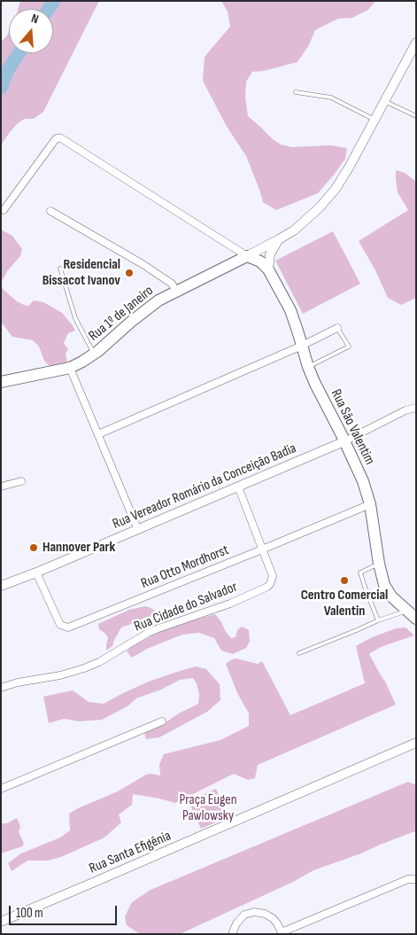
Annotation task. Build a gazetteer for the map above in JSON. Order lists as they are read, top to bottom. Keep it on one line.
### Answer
{"streets":{"main road":["Rua 1º de Janeiro","Rua São Valentim"],"street":["Rua Vereador Romário da Conceição Badia","Rua Otto Mordhorst","Rua Cidade do Salvador","Rua Santa Efigênia"]},"crossings":[["Rua 1º de Janeiro","Rua São Valentim"],["Rua São Valentim","Rua Vereador Romário da Conceição Badia"],["Rua São Valentim","Rua Otto Mordhorst"],["Rua Vereador Romário da Conceição Badia","Rua Otto Mordhorst"],["Rua Vereador Romário da Conceição Badia","Rua Cidade do Salvador"],["Rua Otto Mordhorst","Rua Cidade do Salvador"]],"parks":["Praça Eugen Pawlowsky"],"places":["Residencial Bissacot Ivanov","Hannover Park","Centro Comercial Valentin"],"scale_bar":"100 m","north":"top"}
